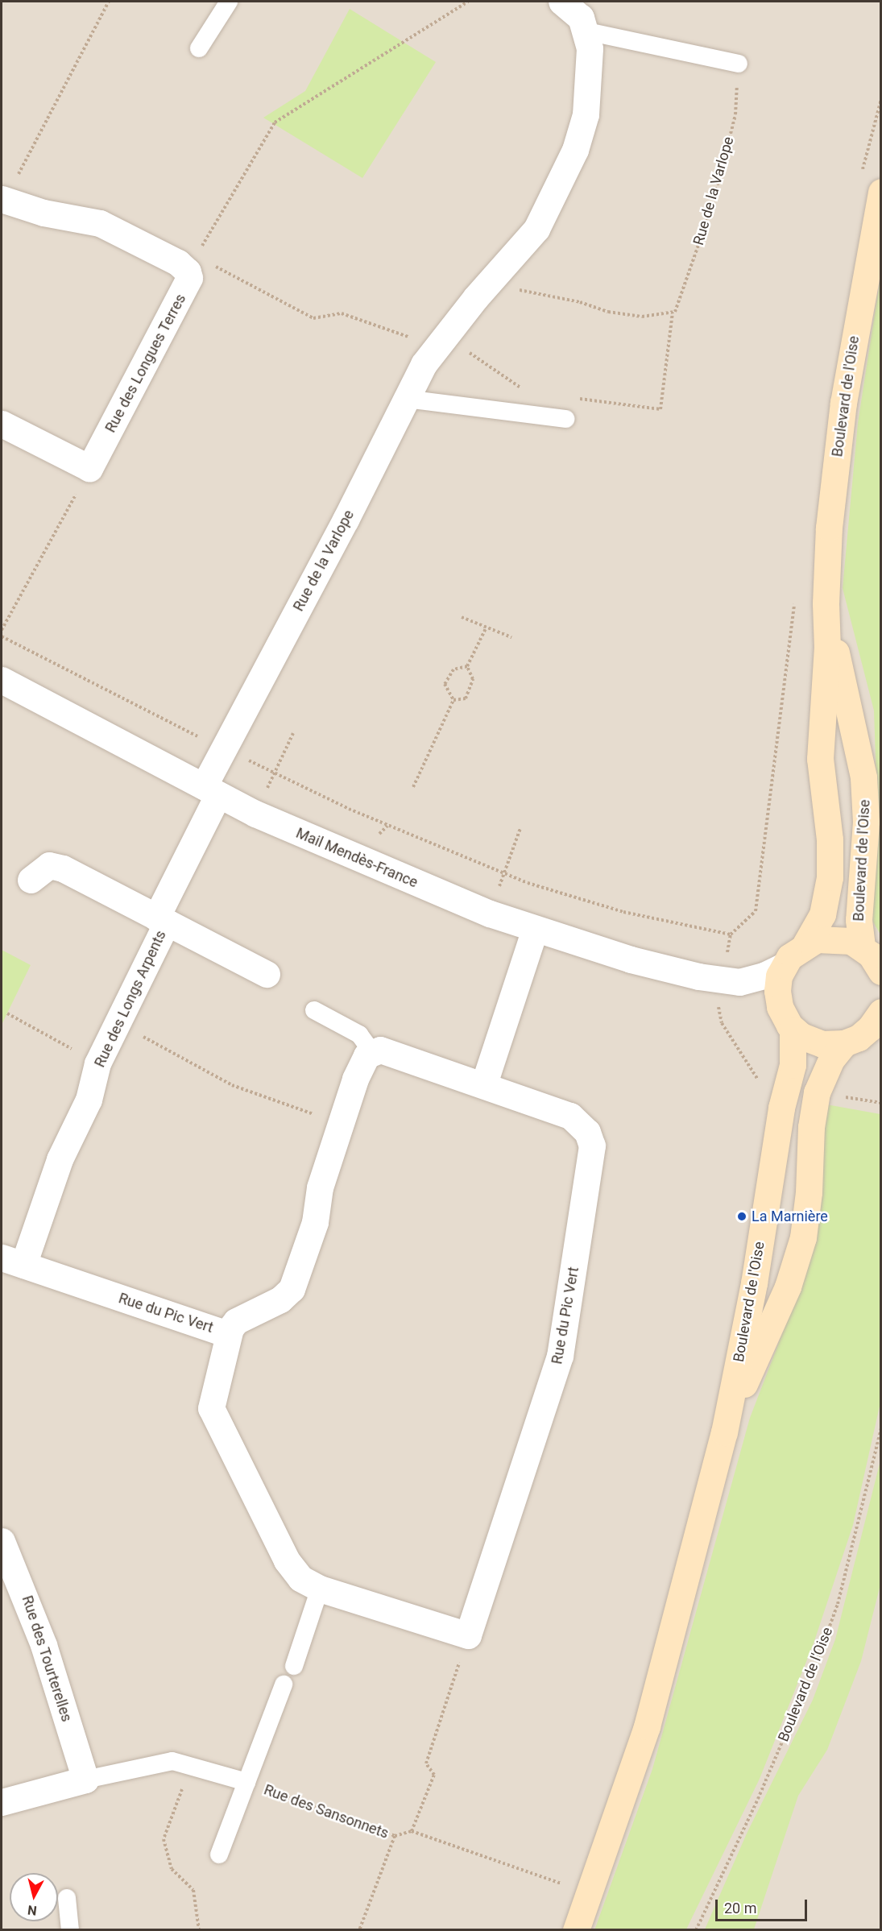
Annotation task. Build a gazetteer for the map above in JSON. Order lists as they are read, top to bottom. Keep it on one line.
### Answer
{"streets":{"main road":["Boulevard de l'Oise"],"street":["Rue de la Varlope","Rue des Longues Terres","Mail Mendès-France","Rue des Longs Arpents","Rue du Pic Vert","Rue des Tourterelles","Rue des Sansonnets"]},"crossings":[["Rue de la Varlope","Mail Mendès-France"],["Rue de la Varlope","Rue des Longs Arpents"],["Boulevard de l'Oise","Mail Mendès-France"],["Mail Mendès-France","Rue des Longs Arpents"],["Rue des Longs Arpents","Rue du Pic Vert"],["Rue des Tourterelles","Rue des Sansonnets"]],"places":["La Marnière"],"scale_bar":"20 m","north":"bottom"}
